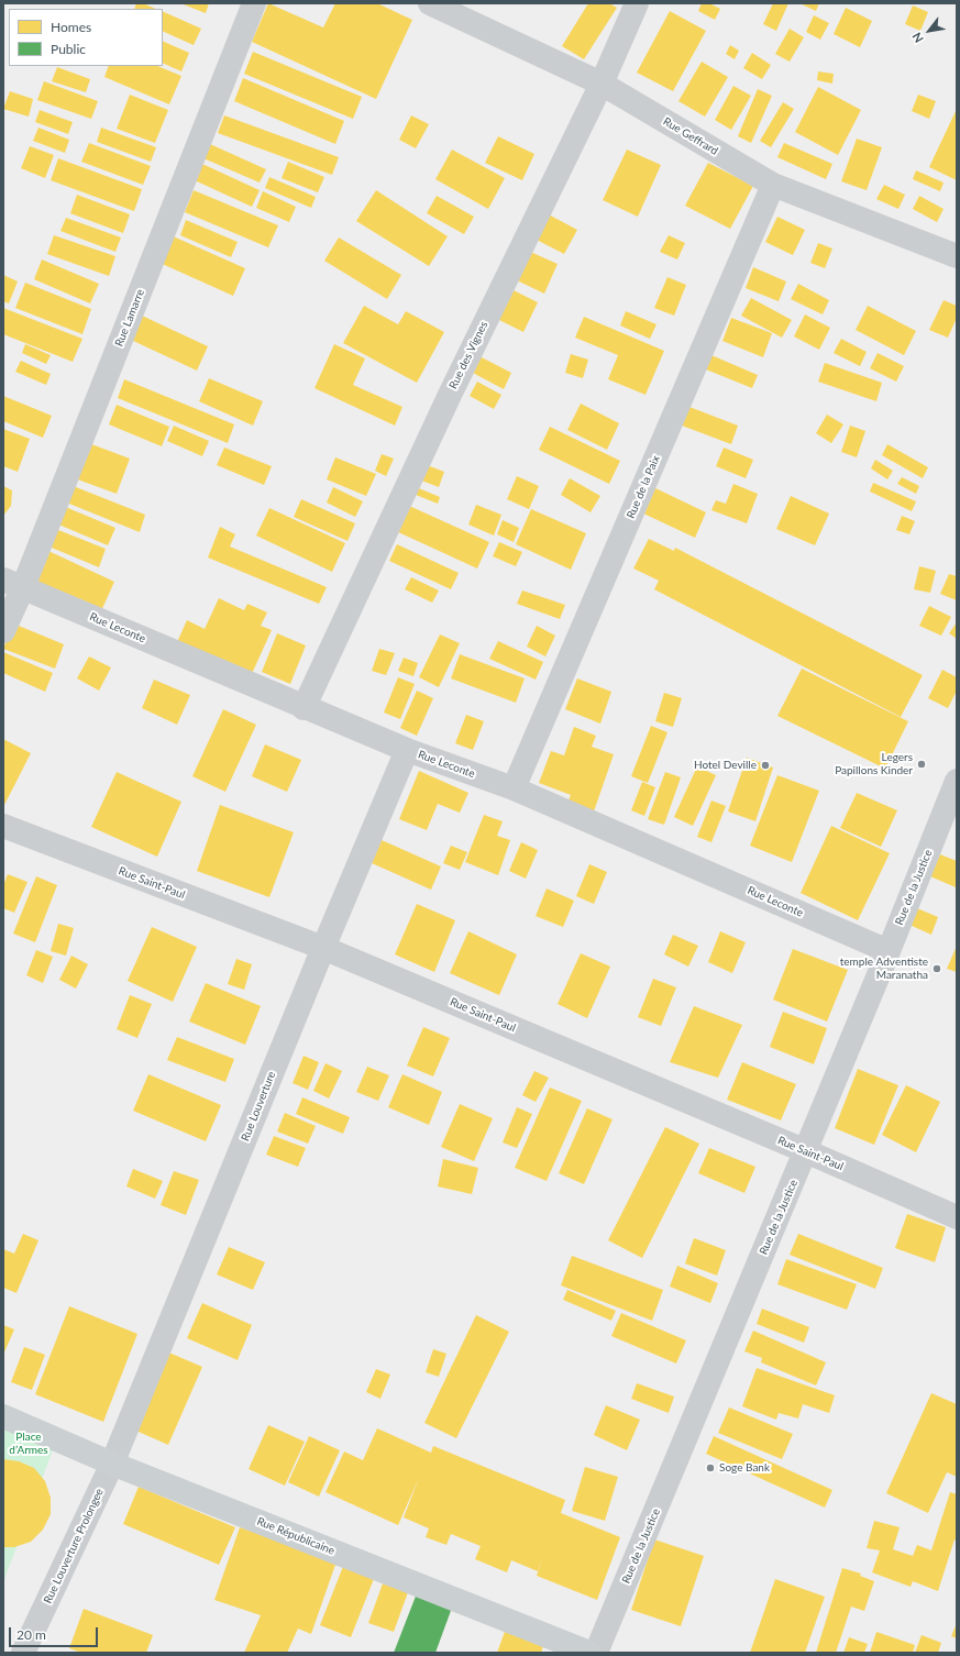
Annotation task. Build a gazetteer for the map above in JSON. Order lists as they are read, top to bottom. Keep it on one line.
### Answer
{"streets":{"street":["Rue Geffrard","Rue Lamarre","Rue des Vignes","Rue de la Paix","Rue Leconte","Rue Saint-Paul","Rue de la Justice","Rue Louverture","Rue Républicaine","Rue Louverture Prolongee"]},"crossings":[["Rue Geffrard","Rue des Vignes"],["Rue Geffrard","Rue de la Paix"],["Rue Lamarre","Rue Leconte"],["Rue des Vignes","Rue Leconte"],["Rue de la Paix","Rue Leconte"],["Rue Leconte","Rue de la Justice"],["Rue Leconte","Rue Louverture"],["Rue Saint-Paul","Rue de la Justice"],["Rue Saint-Paul","Rue Louverture"],["Rue Louverture","Rue Républicaine"],["Rue Louverture","Rue Louverture Prolongee"],["Rue Républicaine","Rue Louverture Prolongee"]],"parks":["Place d’Armes"],"places":["Legers Papillons Kinder","Hotel Deville","temple Adventiste Maranatha","Soge Bank"],"legend":["Homes","Public"],"scale_bar":"20 m","north":"bottom left"}
